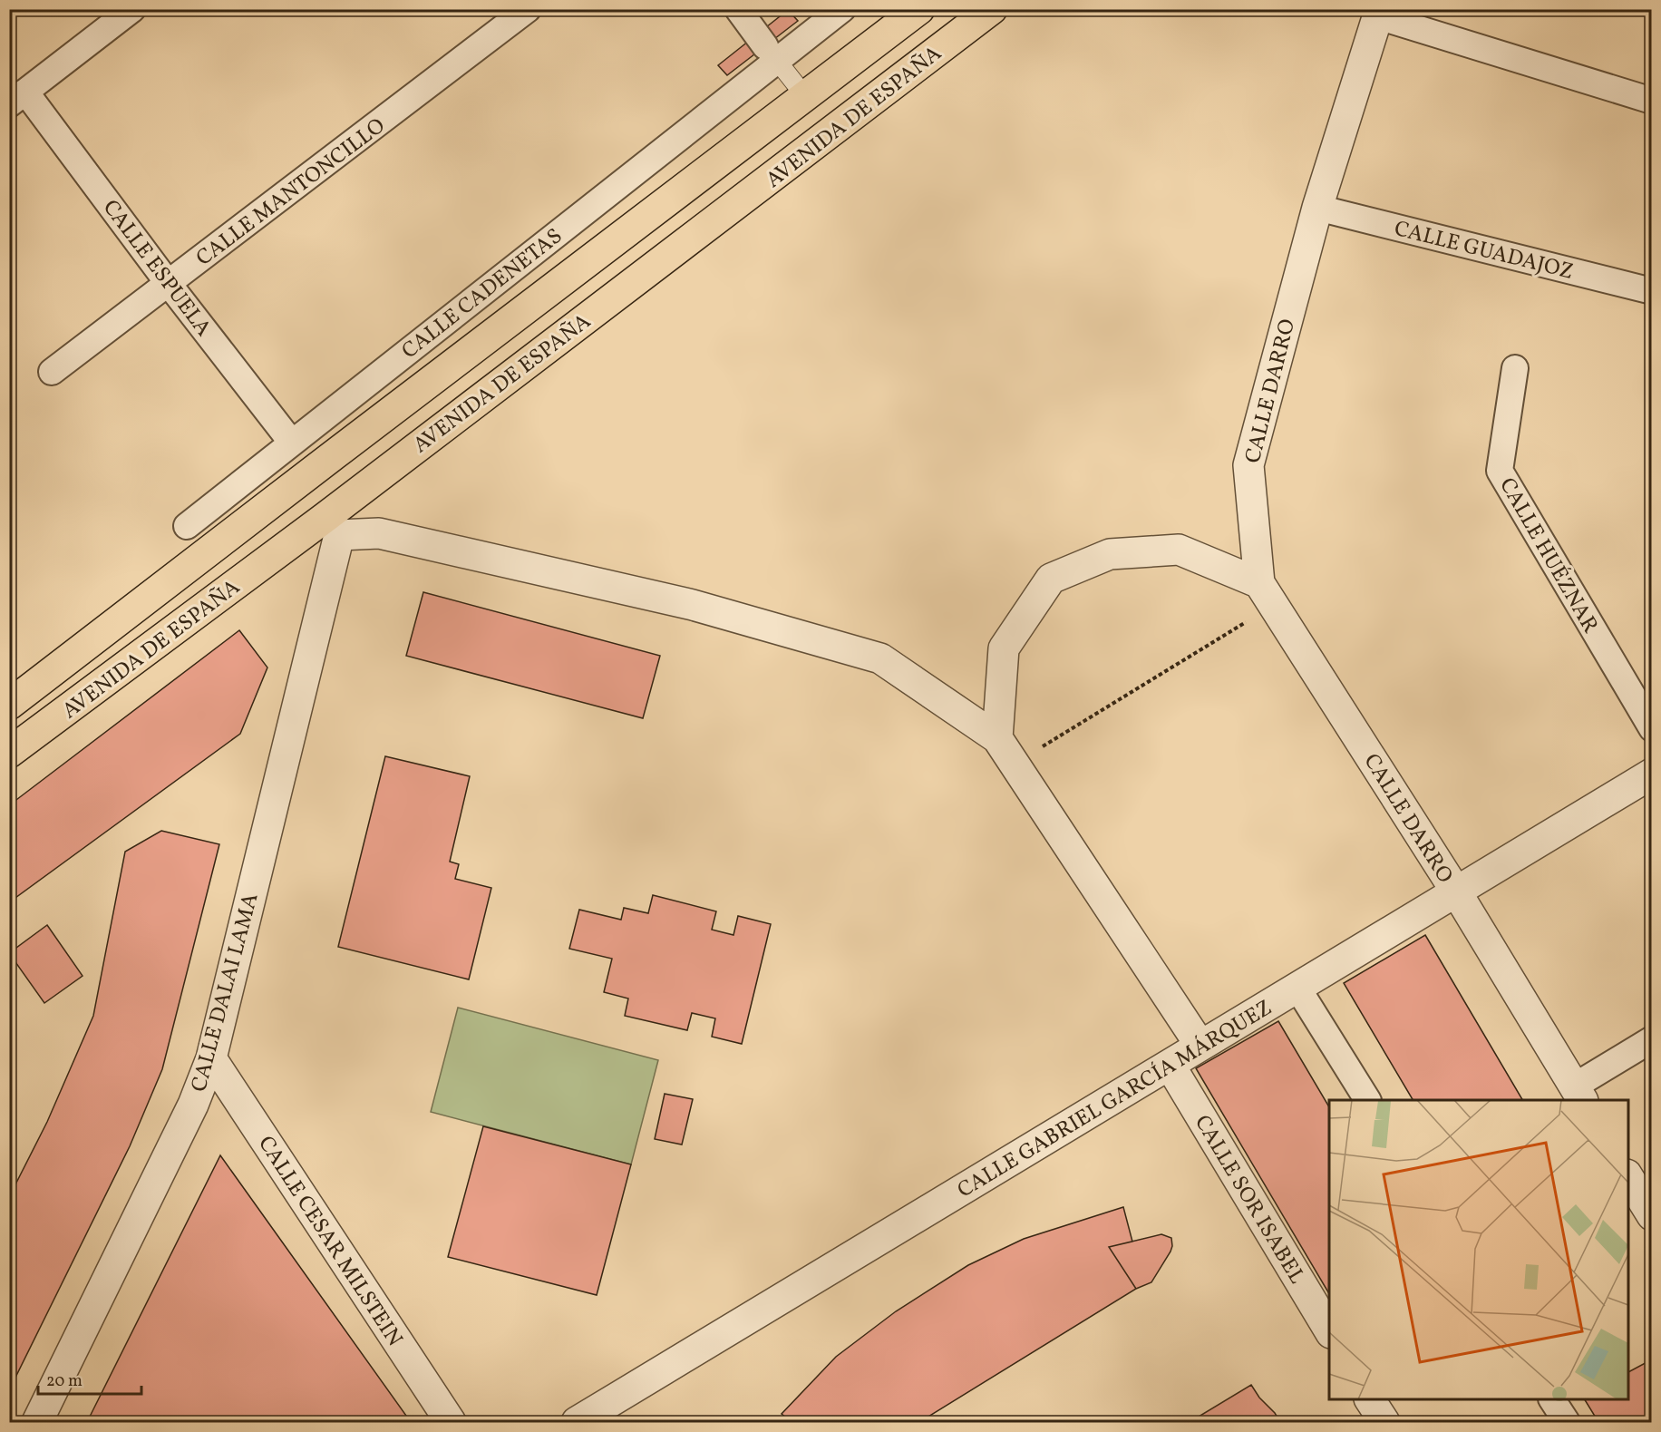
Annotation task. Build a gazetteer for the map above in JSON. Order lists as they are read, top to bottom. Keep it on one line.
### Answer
{"streets":{"main road":["AVENIDA DE ESPAÑA"],"street":["CALLE MANTONCILLO","CALLE GUADAJOZ","CALLE ESPUELA","CALLE CADENETAS","CALLE DARRO","CALLE HUÉZNAR","CALLE DALAI LAMA","CALLE GABRIEL GARCÍA MÁRQUEZ","CALLE SOR ISABEL","CALLE CESAR MILSTEIN"]},"crossings":[["AVENIDA DE ESPAÑA","CALLE DALAI LAMA"],["CALLE MANTONCILLO","CALLE ESPUELA"],["CALLE GUADAJOZ","CALLE DARRO"],["CALLE ESPUELA","CALLE CADENETAS"],["CALLE DARRO","CALLE GABRIEL GARCÍA MÁRQUEZ"],["CALLE DALAI LAMA","CALLE CESAR MILSTEIN"],["CALLE GABRIEL GARCÍA MÁRQUEZ","CALLE SOR ISABEL"]],"scale_bar":"20 m"}
